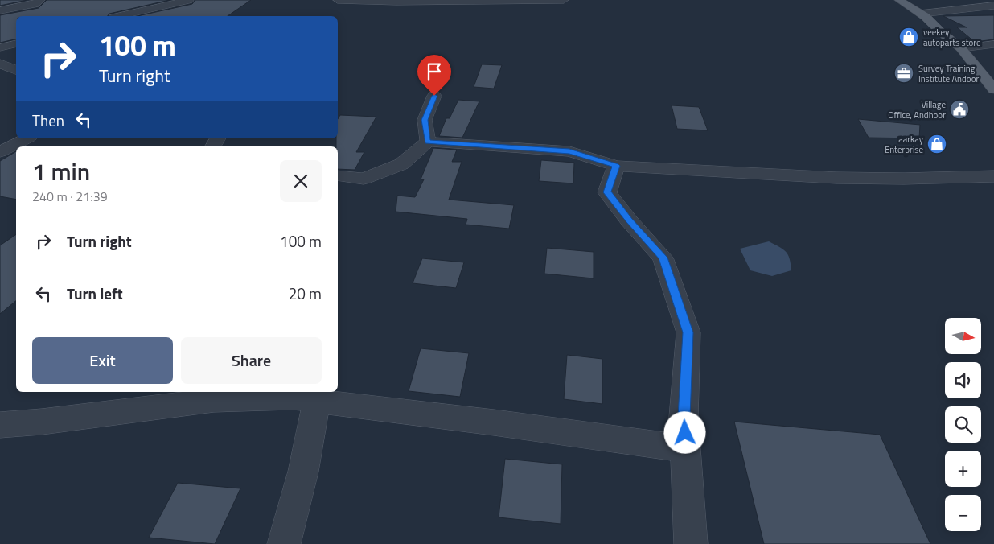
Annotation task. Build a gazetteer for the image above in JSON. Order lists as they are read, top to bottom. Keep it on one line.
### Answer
{"places":{"shop":["veekey autoparts store","aarkay Enterprise"],"office":["Survey Training Institute Andoor"],"public building":["Village Office, Andhoor"]},"north":"right","page":{"turn":["100 m","Turn right"],"then":"Then","heading":["1 min","240 m · 21:39"],"list":[{"name":"Turn right","value":"100 m"},{"name":"Turn left","value":"20 m"}],"map_buttons":["+","−"],"buttons":["Exit","Share"]}}
